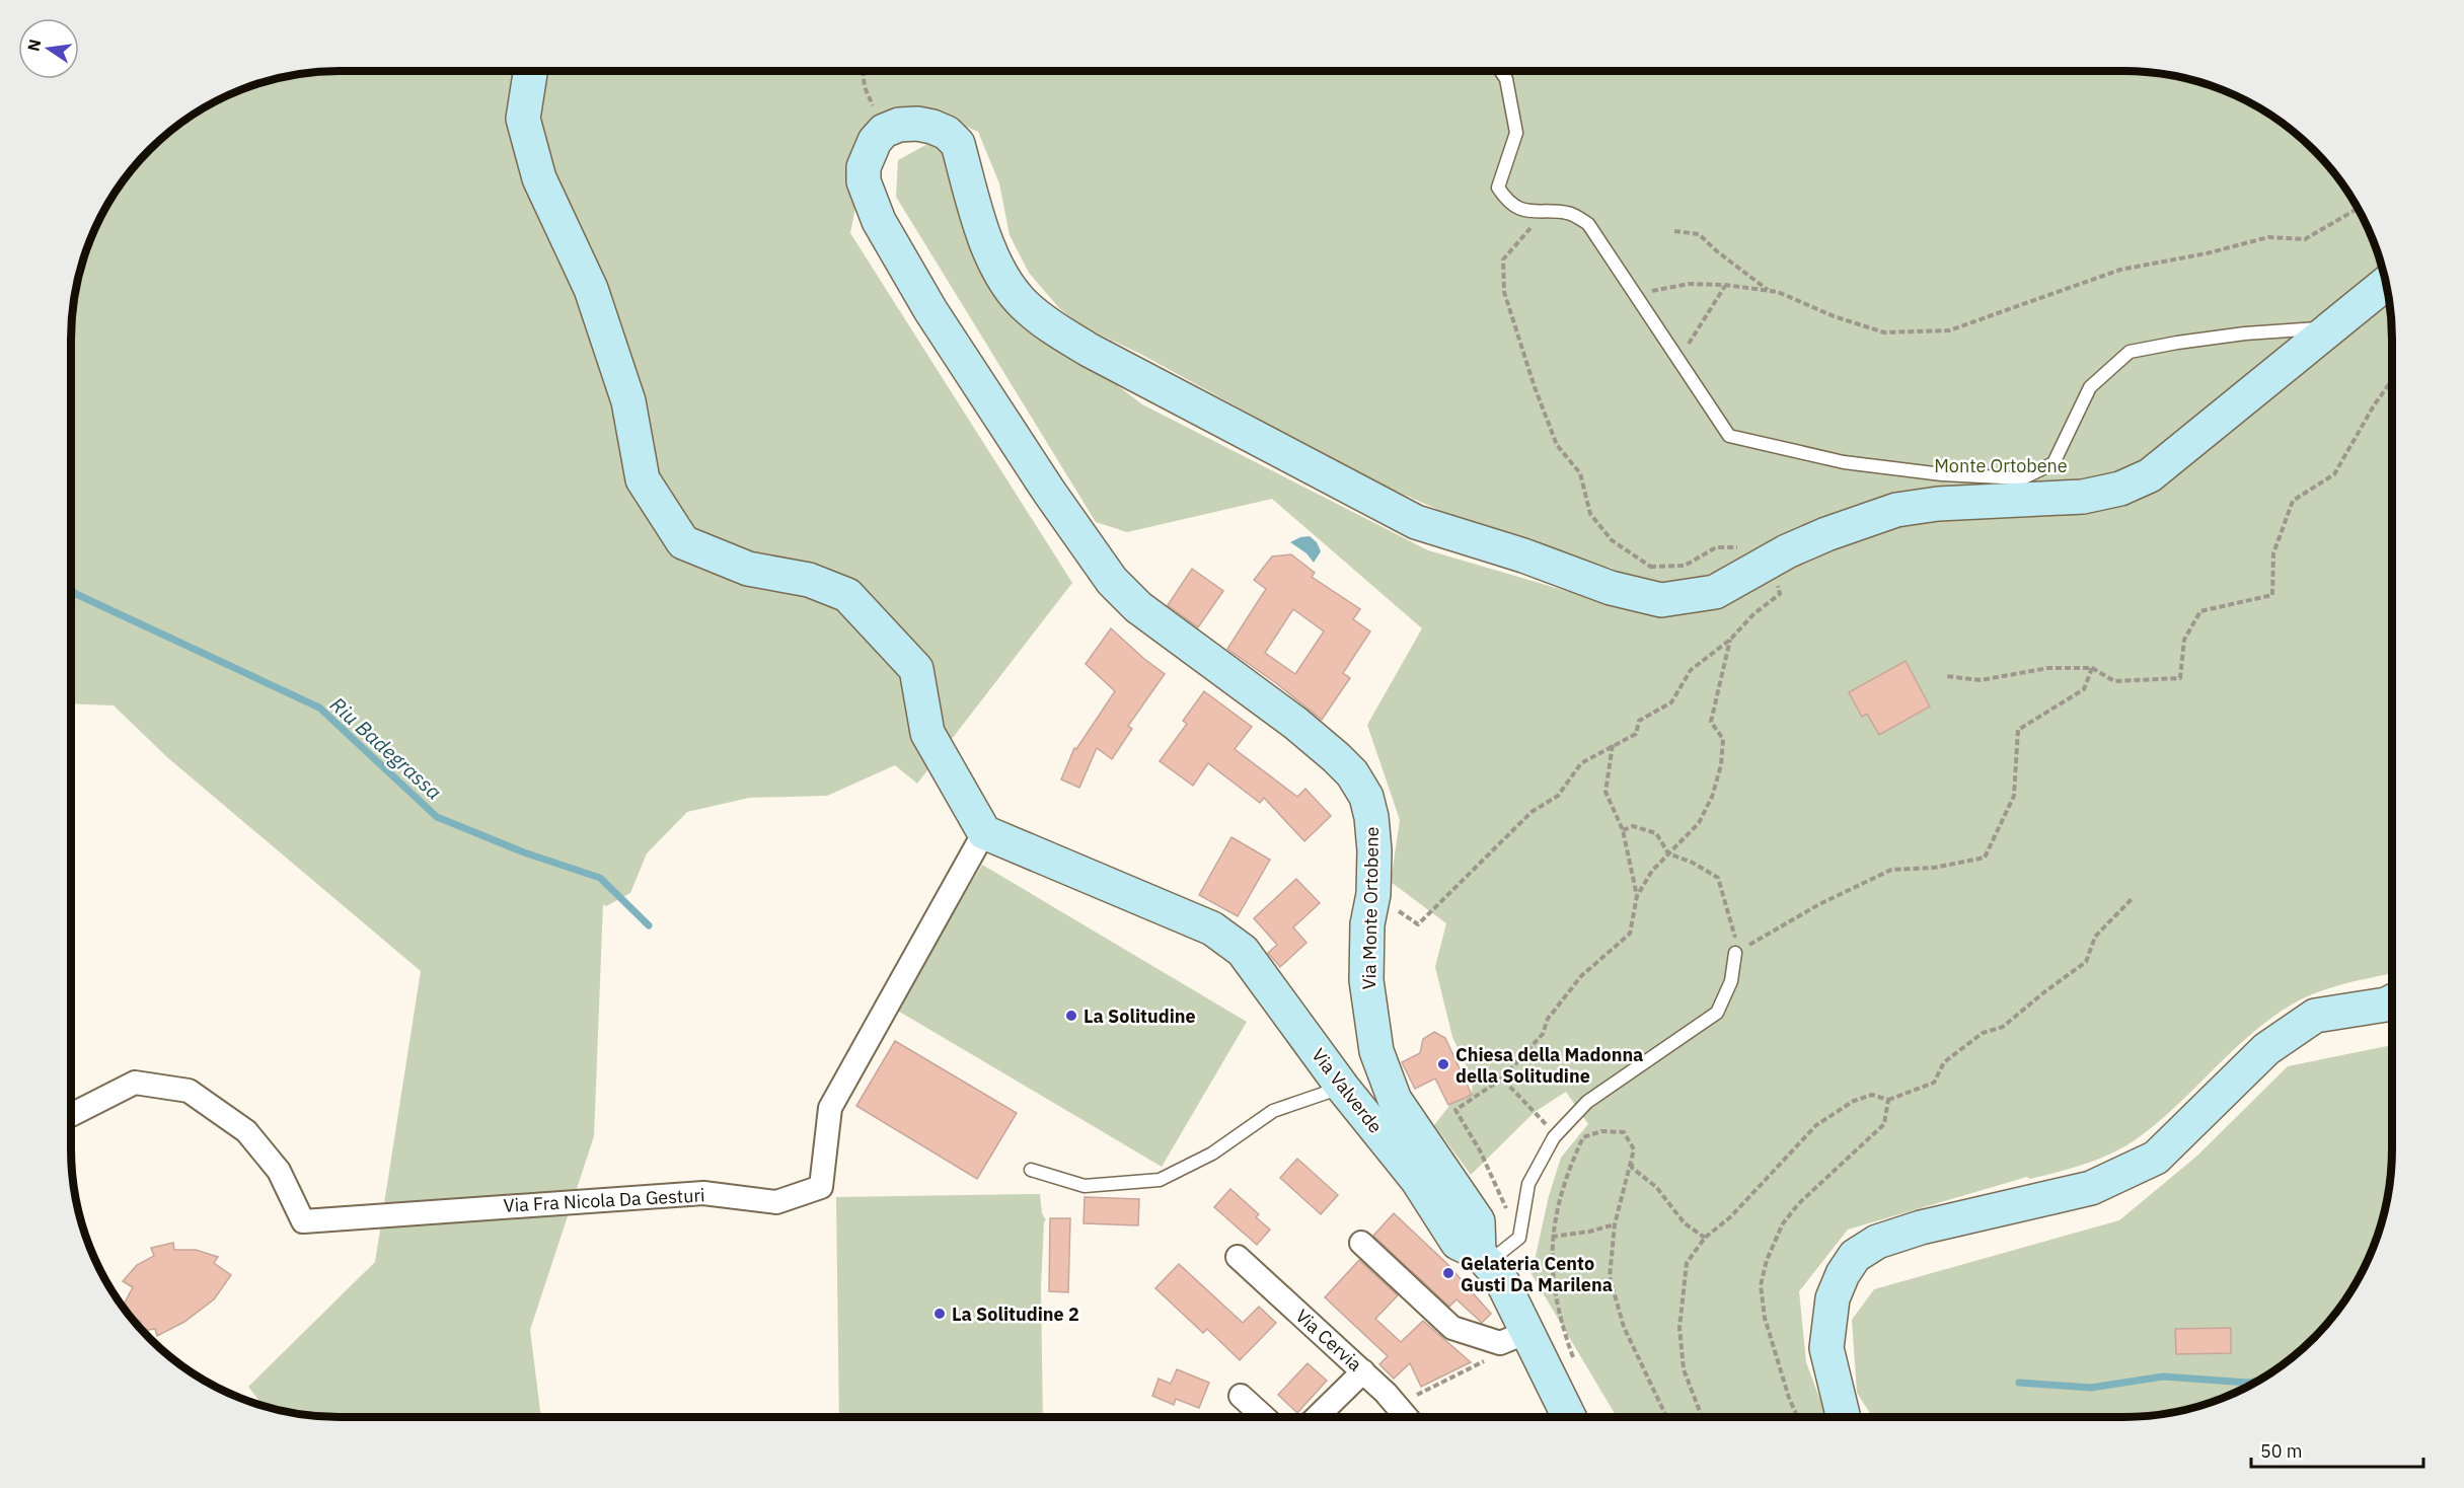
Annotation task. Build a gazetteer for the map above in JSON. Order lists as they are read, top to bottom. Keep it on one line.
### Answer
{"streets":{"street":["Via Monte Ortobene","Via Valverde","Via Fra Nicola Da Gesturi","Via Cervia"]},"crossings":[["Via Monte Ortobene","Via Valverde"],["Via Valverde","Via Fra Nicola Da Gesturi"]],"water":["Riu Badegrassa"],"parks":["Monte Ortobene"],"places":["La Solitudine","Chiesa della Madonna della Solitudine","Gelateria Cento Gusti Da Marilena","La Solitudine 2"],"scale_bar":"50 m","north":"left"}
